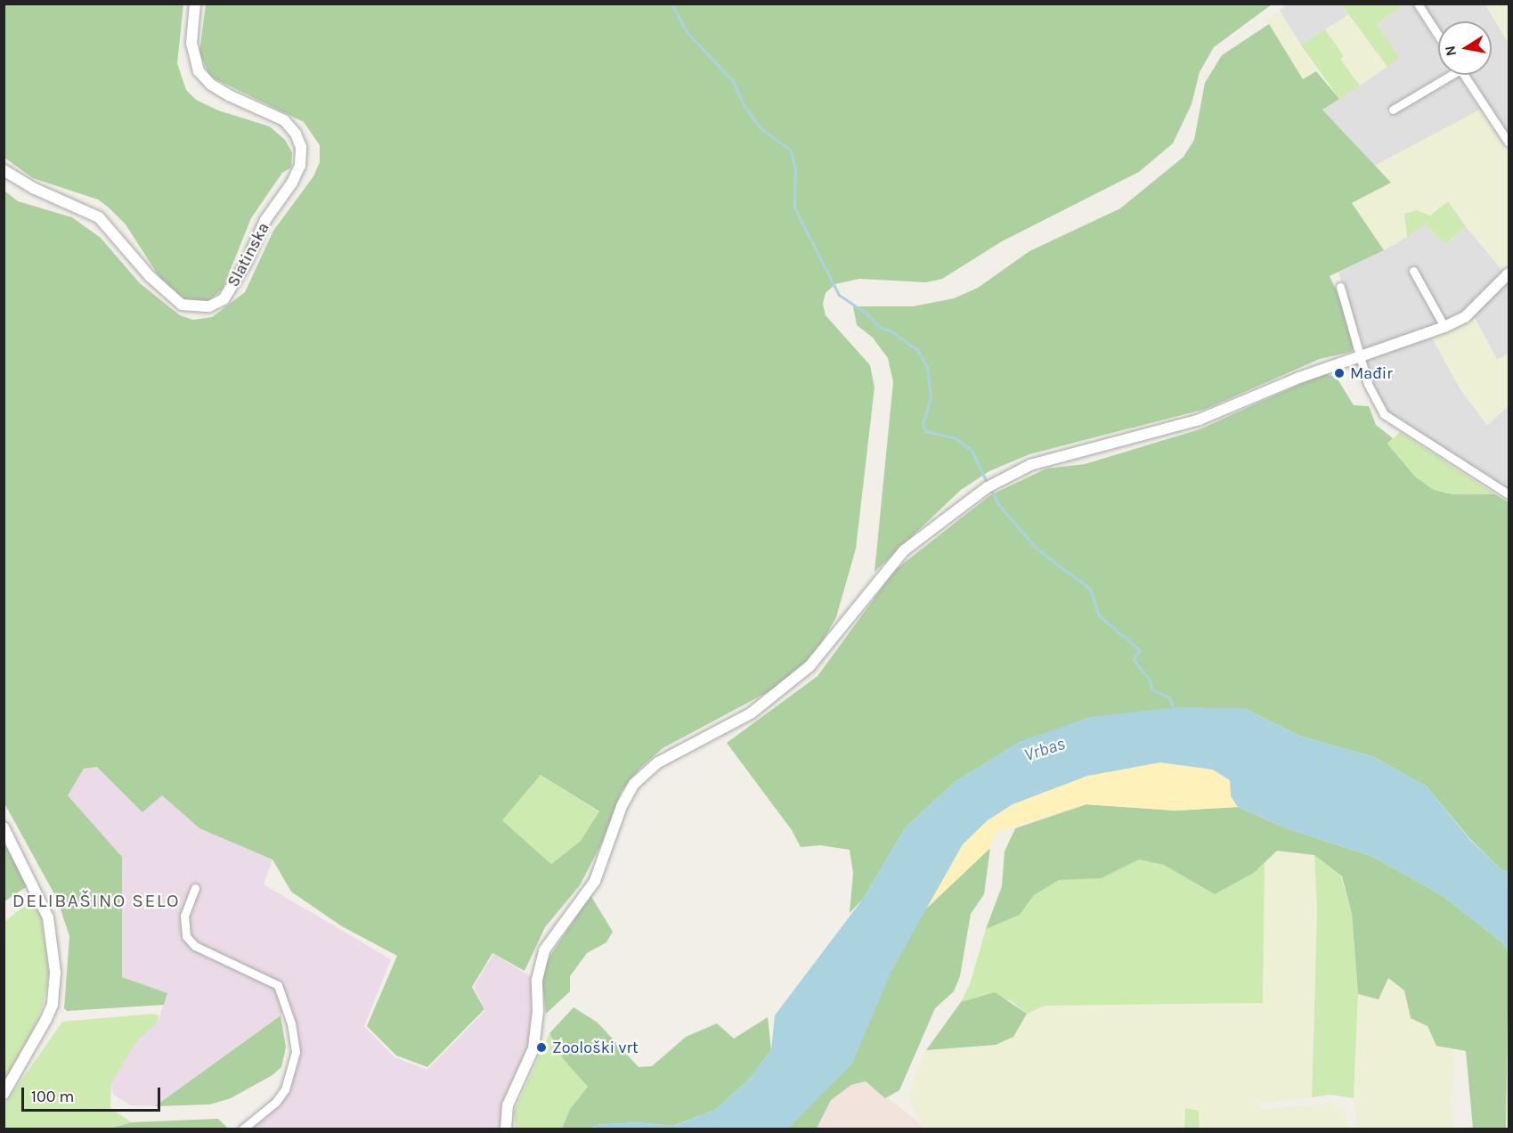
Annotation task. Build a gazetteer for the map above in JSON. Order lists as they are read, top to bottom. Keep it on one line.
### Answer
{"streets":{"street":["Slatinska"]},"districts":["DELIBAŠINO SELO"],"water":["Vrbas"],"places":["Mađir","Zoološki vrt"],"scale_bar":"100 m","north":"left"}
